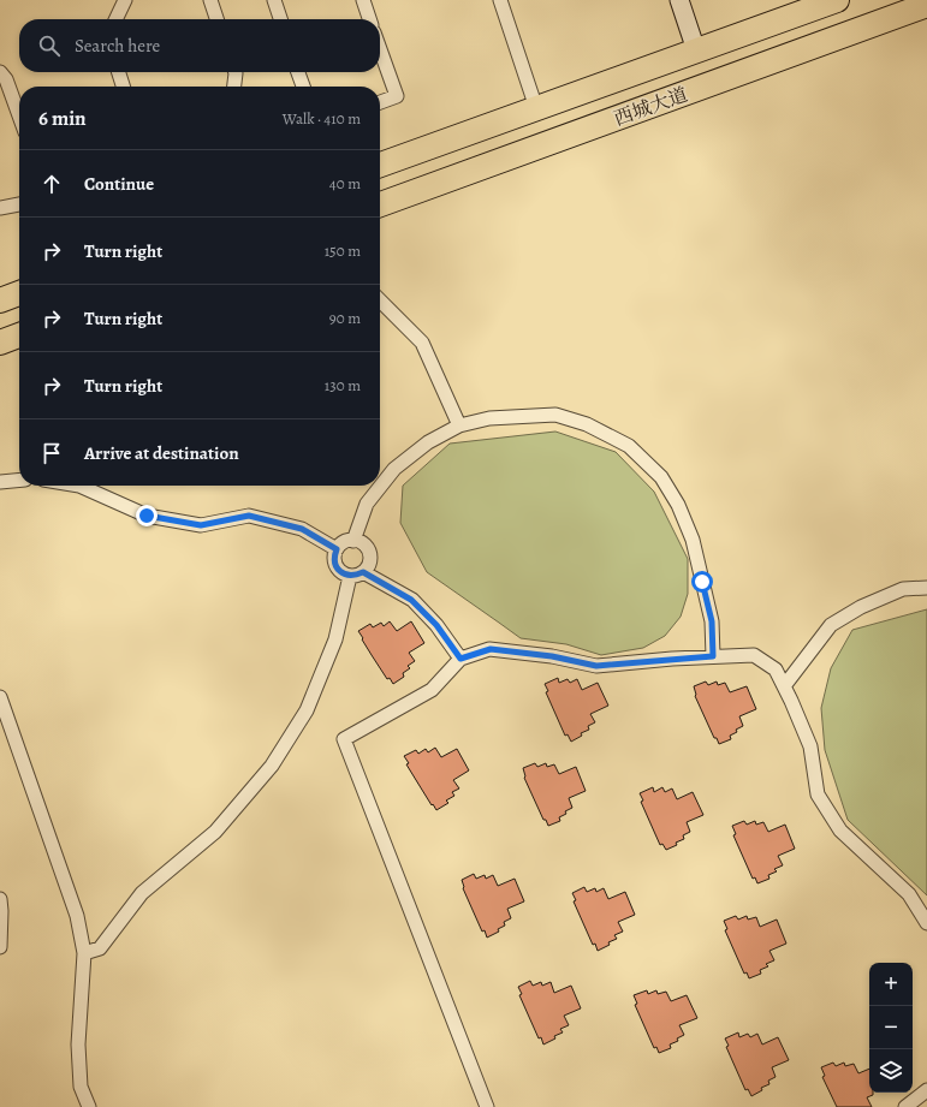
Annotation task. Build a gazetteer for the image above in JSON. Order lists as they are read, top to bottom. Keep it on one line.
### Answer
{"streets":{"highway":["西城大道"]},"page":{"search":"Search here","heading":["6 min","Walk · 410 m"],"list":[["Continue","40 m"],["Turn right","150 m"],["Turn right","90 m"],["Turn right","130 m"],"Arrive at destination"],"map_buttons":["+","−"]}}
